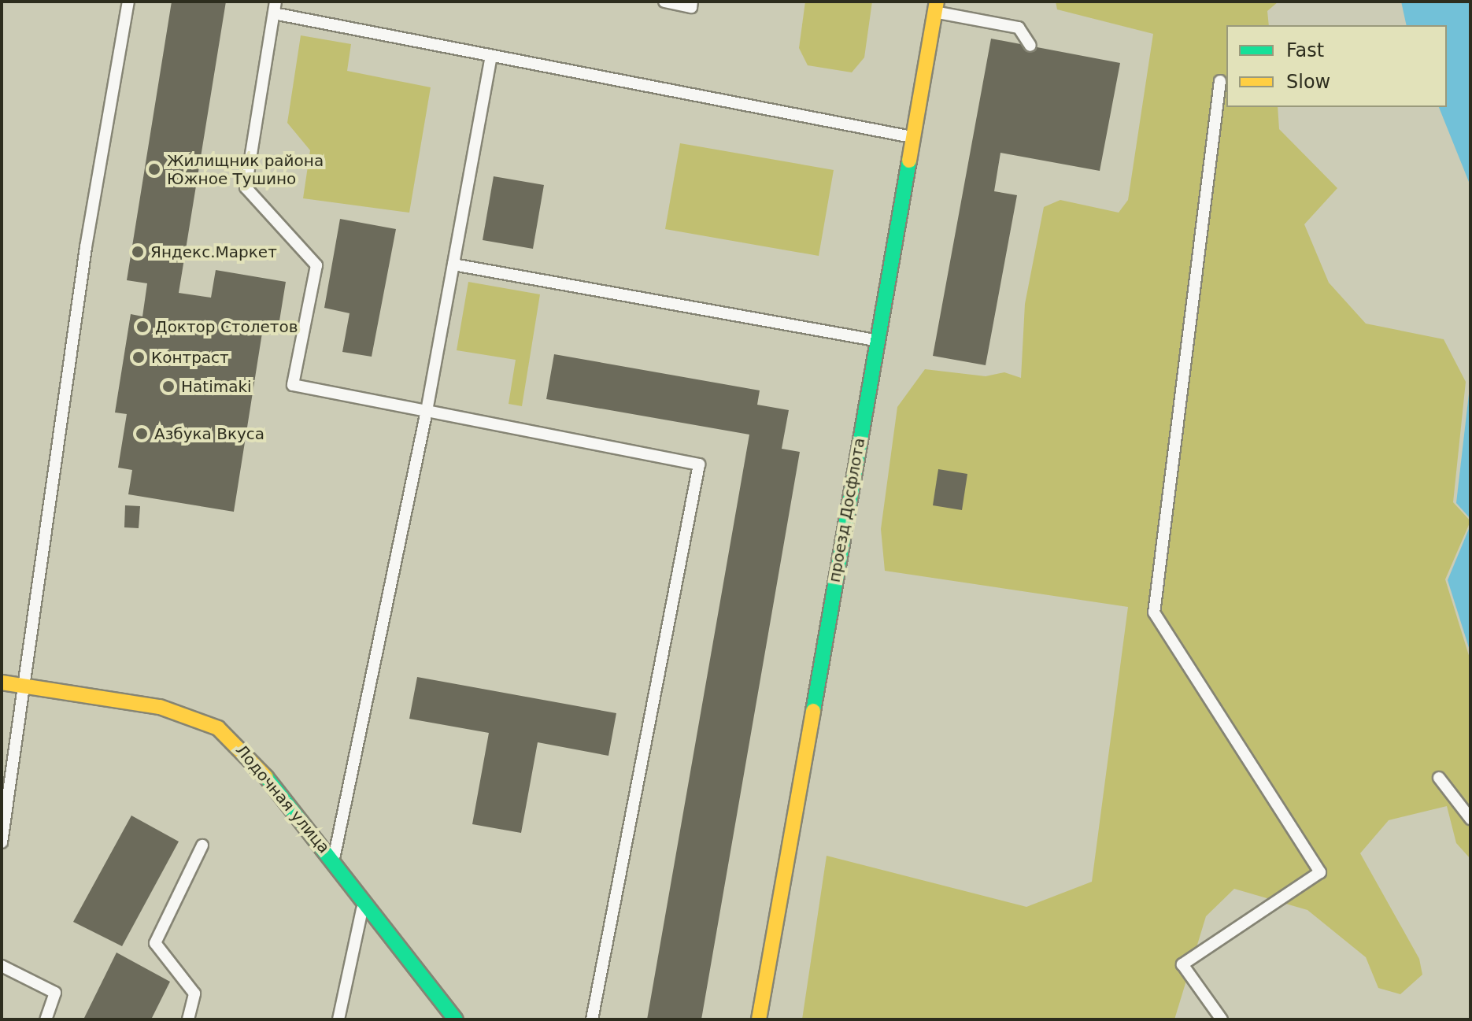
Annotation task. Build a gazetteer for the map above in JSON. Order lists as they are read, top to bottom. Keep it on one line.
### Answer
{"streets":{"street":["проезд Досфлота","Лодочная улица"]},"places":["Жилищник района Южное Тушино","Яндекс.Маркет","Доктор Столетов","Контраст","Hatimaki","Азбука Вкуса"],"legend":["Fast","Slow"]}
